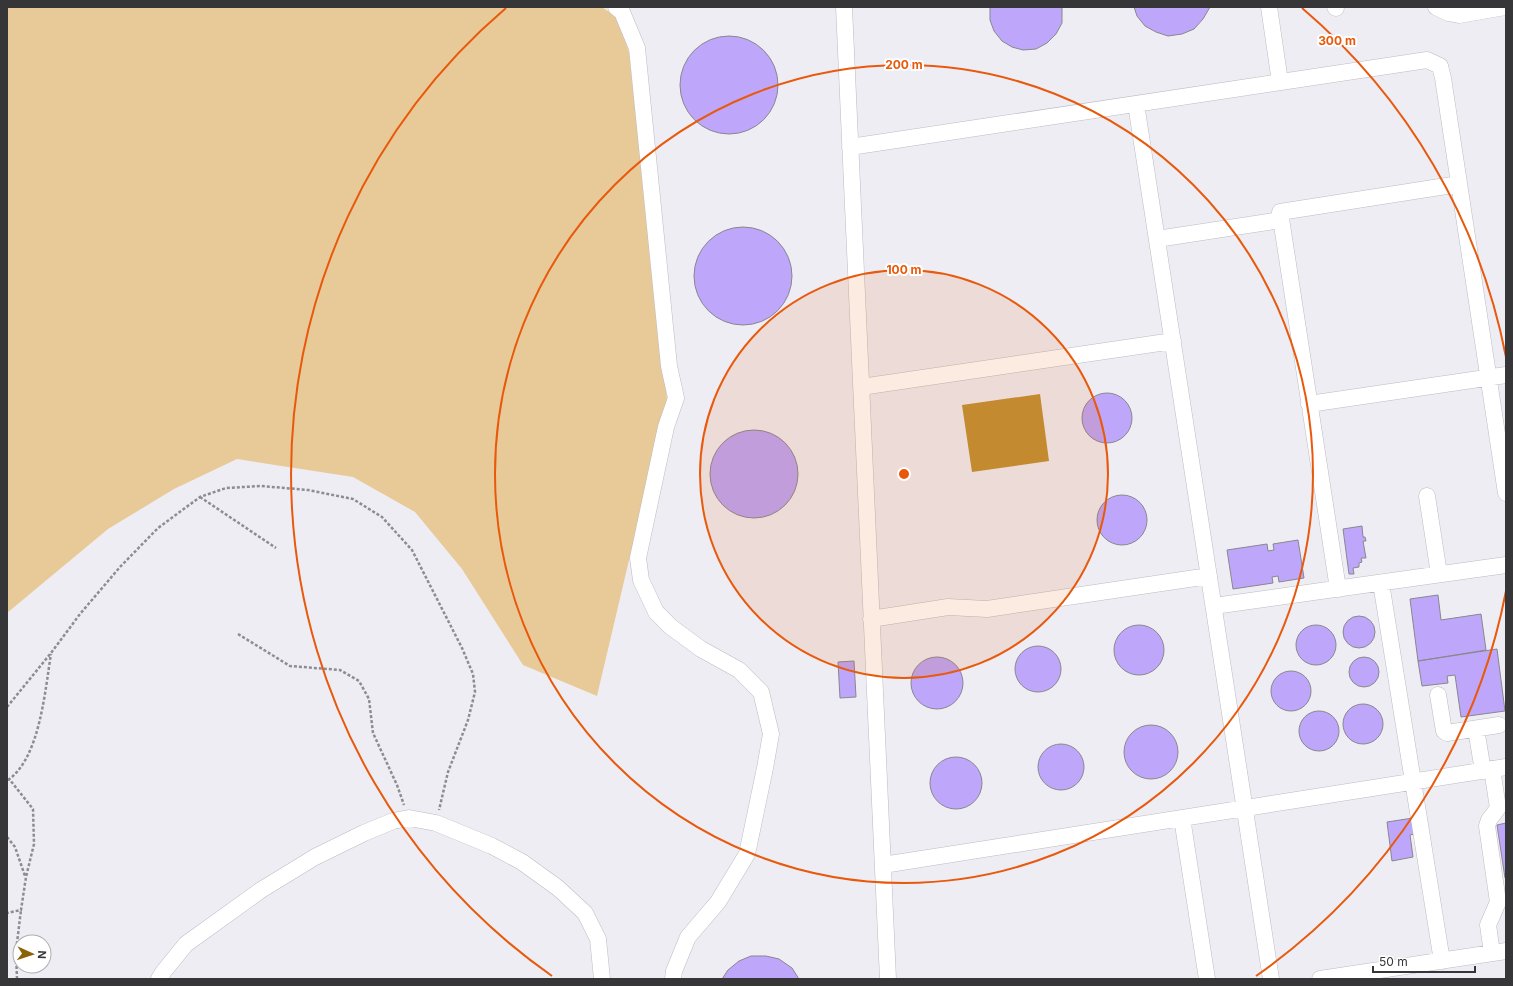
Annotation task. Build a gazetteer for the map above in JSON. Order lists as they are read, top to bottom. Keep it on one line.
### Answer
{"scale_bar":"50 m","north":"right","rings":["300 m","200 m","100 m"]}
